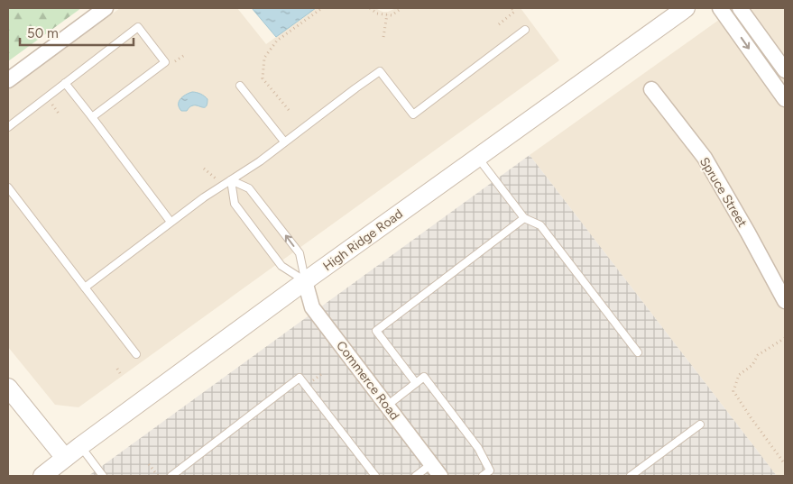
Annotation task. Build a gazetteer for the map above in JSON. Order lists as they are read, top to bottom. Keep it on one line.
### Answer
{"streets":{"street":["Spruce Street","High Ridge Road","Commerce Road"]},"crossings":[["High Ridge Road","Commerce Road"]],"scale_bar":"50 m"}
